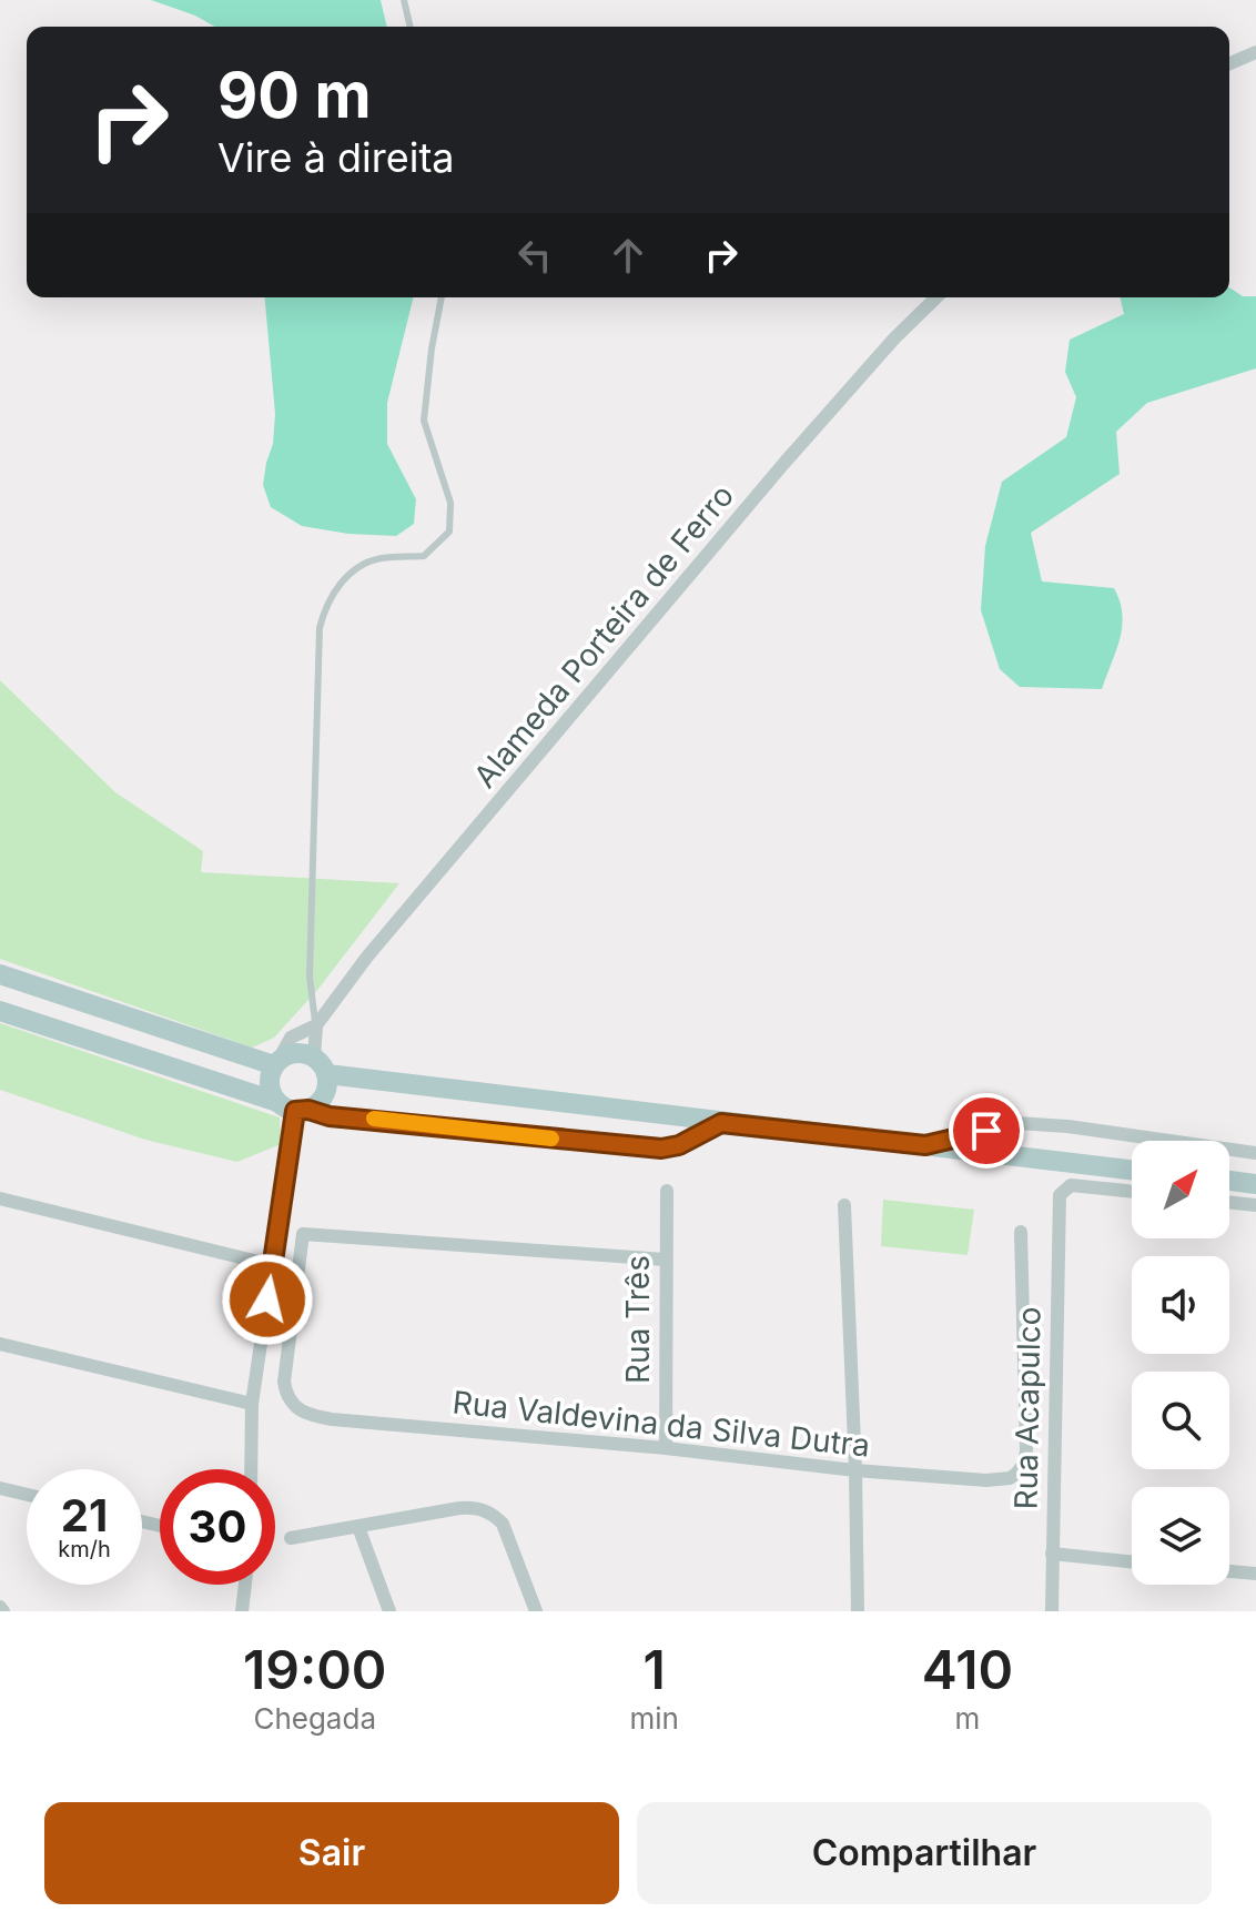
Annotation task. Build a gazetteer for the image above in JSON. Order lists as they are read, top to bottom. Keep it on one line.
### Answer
{"streets":{"street":["Alameda Porteira de Ferro","Rua Três","Rua Acapulco","Rua Valdevina da Silva Dutra"]},"crossings":[["Rua Três","Rua Valdevina da Silva Dutra"]],"north":"top right","page":{"turn":["90 m","Vire à direita"],"speed":"21 km/h","limit":"30","eta":["19:00","Chegada","1","min","410","m"],"buttons":["Sair","Compartilhar"]}}
